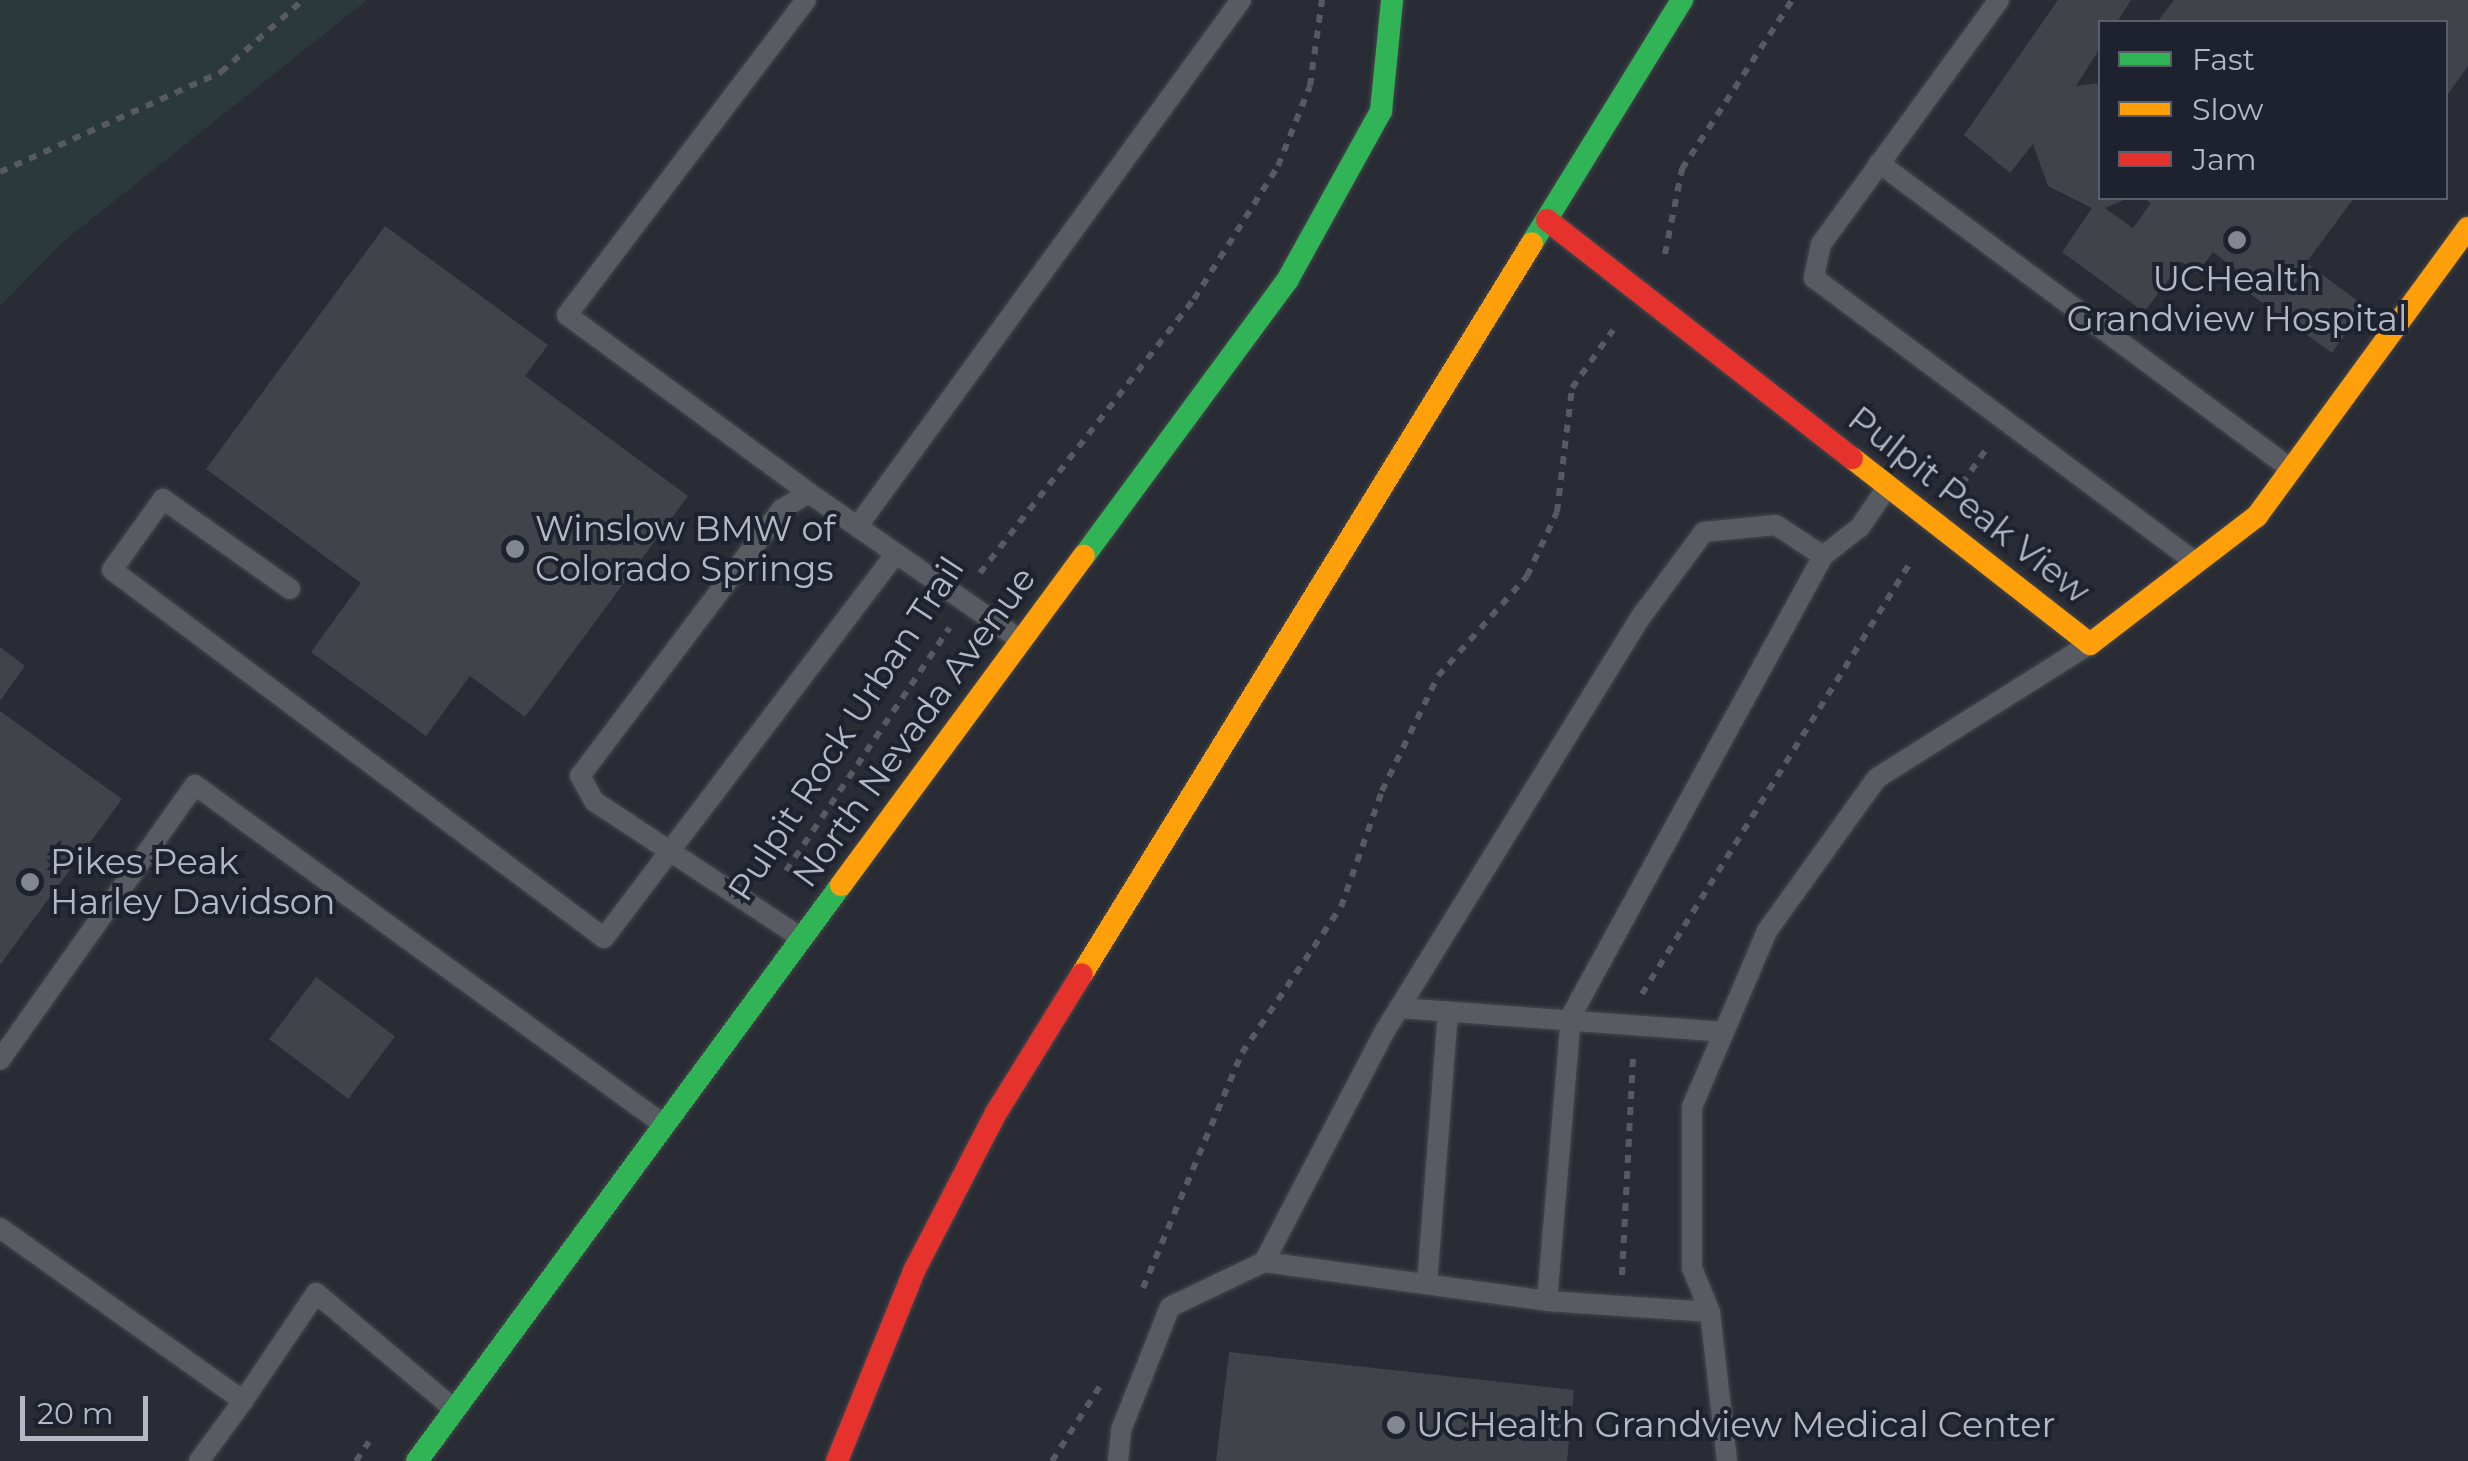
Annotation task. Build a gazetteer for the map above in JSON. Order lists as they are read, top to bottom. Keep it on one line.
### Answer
{"streets":{"main road":["Pulpit Peak View","North Nevada Avenue"],"path":["Pulpit Rock Urban Trail"]},"places":["UCHealth Grandview Hospital","Winslow BMW of Colorado Springs","Pikes Peak Harley Davidson","UCHealth Grandview Medical Center"],"legend":["Fast","Slow","Jam"],"scale_bar":"20 m"}
